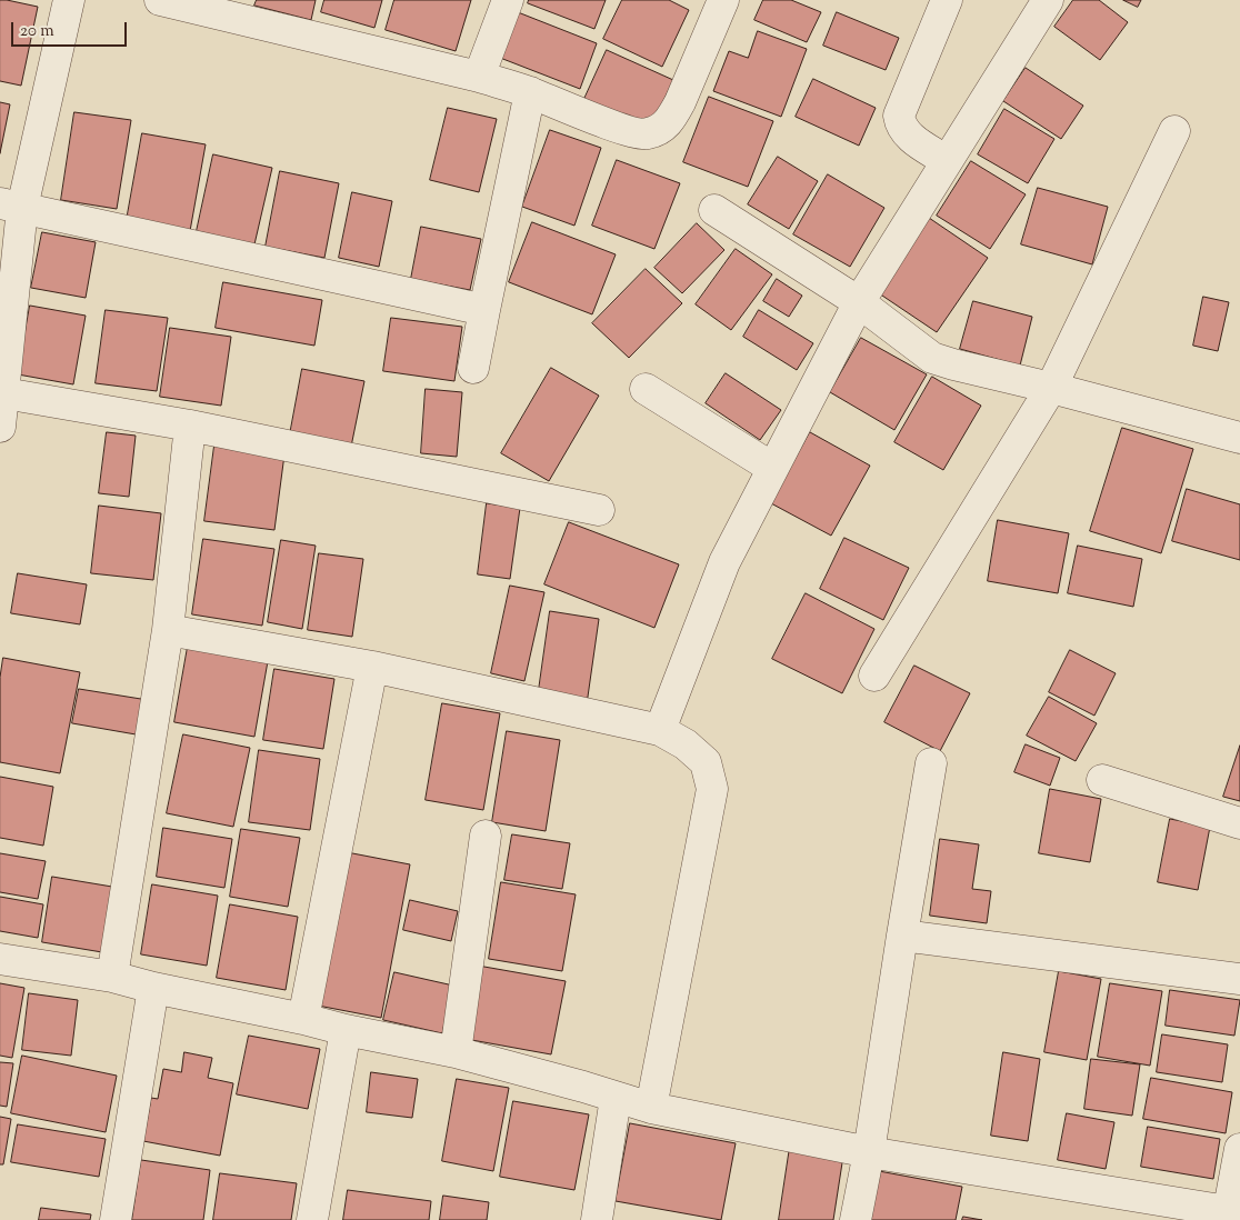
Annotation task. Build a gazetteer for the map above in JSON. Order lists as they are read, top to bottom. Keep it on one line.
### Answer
{"scale_bar":"20 m"}
